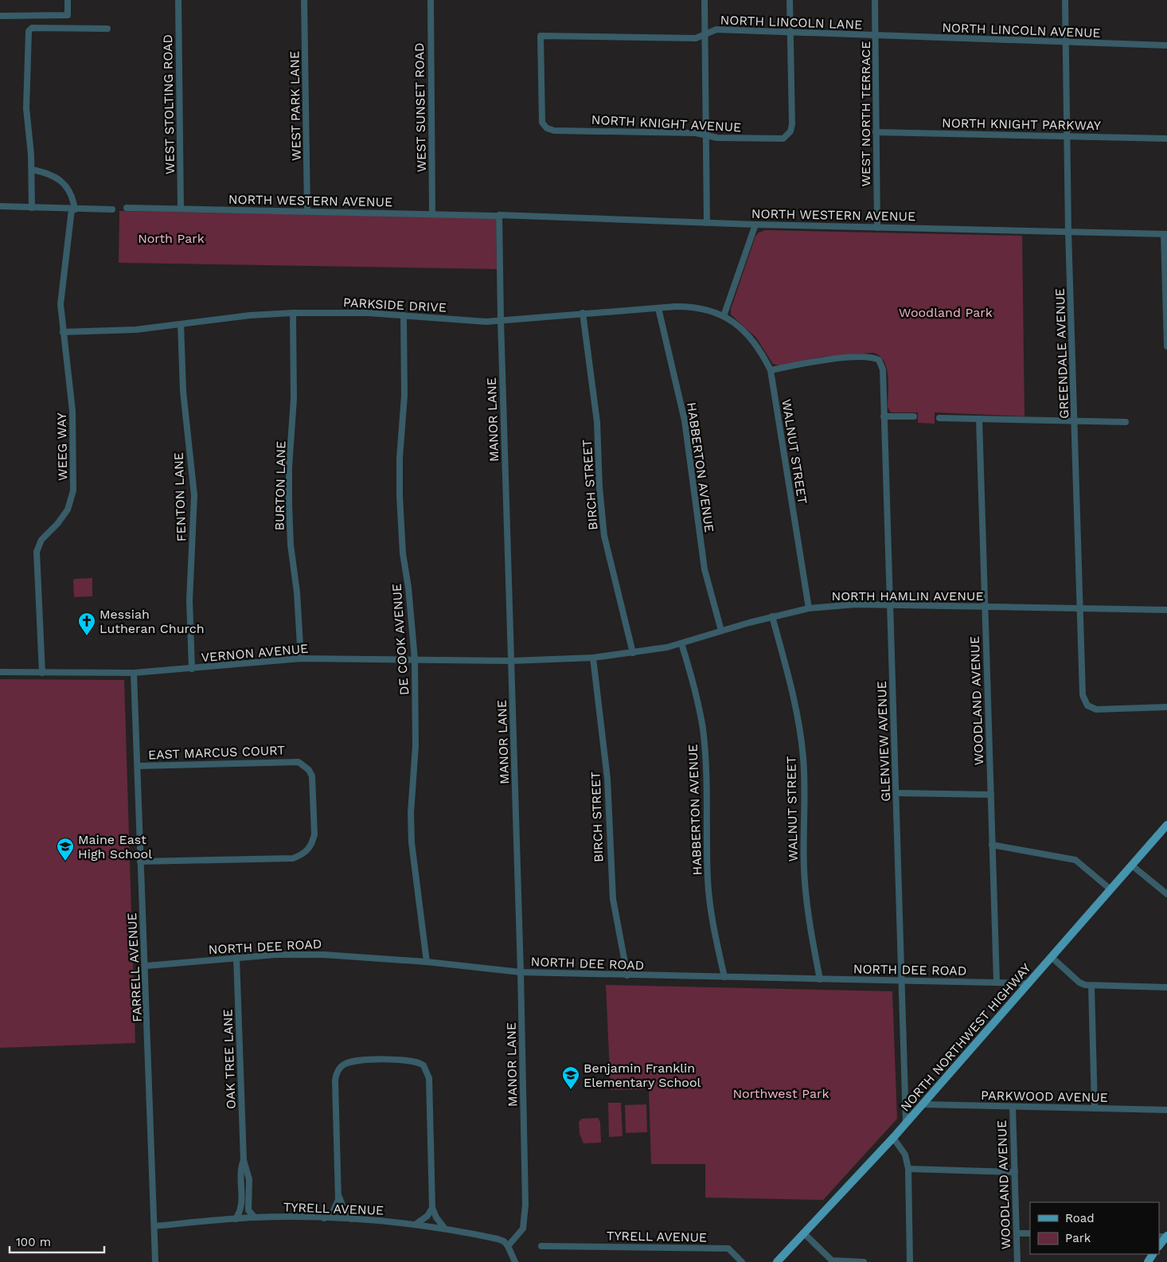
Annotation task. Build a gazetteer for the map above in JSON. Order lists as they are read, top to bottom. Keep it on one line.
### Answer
{"streets":{"main road":["NORTH NORTHWEST HIGHWAY"],"street":["NORTH LINCOLN LANE","NORTH LINCOLN AVENUE","WEST STOLTING ROAD","WEST PARK LANE","WEST SUNSET ROAD","WEST NORTH TERRACE","NORTH KNIGHT AVENUE","NORTH KNIGHT PARKWAY","NORTH WESTERN AVENUE","PARKSIDE DRIVE","GREENDALE AVENUE","MANOR LANE","WEEG WAY","WALNUT STREET","HABBERTON AVENUE","BIRCH STREET","BURTON LANE","FENTON LANE","NORTH HAMLIN AVENUE","DE COOK AVENUE","VERNON AVENUE","WOODLAND AVENUE","GLENVIEW AVENUE","EAST MARCUS COURT","NORTH DEE ROAD","FARRELL AVENUE","OAK TREE LANE","PARKWOOD AVENUE","TYRELL AVENUE"]},"crossings":[["NORTH LINCOLN LANE","NORTH LINCOLN AVENUE"],["NORTH LINCOLN LANE","WEST NORTH TERRACE"],["NORTH LINCOLN LANE","NORTH KNIGHT AVENUE"],["NORTH LINCOLN AVENUE","WEST NORTH TERRACE"],["NORTH LINCOLN AVENUE","GREENDALE AVENUE"],["WEST STOLTING ROAD","NORTH WESTERN AVENUE"],["WEST PARK LANE","NORTH WESTERN AVENUE"],["WEST SUNSET ROAD","NORTH WESTERN AVENUE"],["WEST NORTH TERRACE","NORTH KNIGHT PARKWAY"],["WEST NORTH TERRACE","NORTH WESTERN AVENUE"],["NORTH KNIGHT PARKWAY","GREENDALE AVENUE"],["NORTH WESTERN AVENUE","GREENDALE AVENUE"],["NORTH WESTERN AVENUE","MANOR LANE"],["PARKSIDE DRIVE","MANOR LANE"],["PARKSIDE DRIVE","WEEG WAY"],["PARKSIDE DRIVE","WALNUT STREET"],["PARKSIDE DRIVE","HABBERTON AVENUE"],["PARKSIDE DRIVE","BIRCH STREET"],["PARKSIDE DRIVE","BURTON LANE"],["PARKSIDE DRIVE","FENTON LANE"],["PARKSIDE DRIVE","DE COOK AVENUE"],["GREENDALE AVENUE","NORTH HAMLIN AVENUE"],["MANOR LANE","NORTH HAMLIN AVENUE"],["MANOR LANE","VERNON AVENUE"],["MANOR LANE","NORTH DEE ROAD"],["MANOR LANE","TYRELL AVENUE"],["WEEG WAY","VERNON AVENUE"],["WALNUT STREET","NORTH HAMLIN AVENUE"],["WALNUT STREET","GLENVIEW AVENUE"],["WALNUT STREET","NORTH DEE ROAD"],["HABBERTON AVENUE","NORTH HAMLIN AVENUE"],["HABBERTON AVENUE","NORTH DEE ROAD"],["BIRCH STREET","NORTH HAMLIN AVENUE"],["BIRCH STREET","NORTH DEE ROAD"],["BURTON LANE","VERNON AVENUE"],["FENTON LANE","VERNON AVENUE"],["NORTH HAMLIN AVENUE","VERNON AVENUE"],["NORTH HAMLIN AVENUE","WOODLAND AVENUE"],["NORTH HAMLIN AVENUE","GLENVIEW AVENUE"],["DE COOK AVENUE","VERNON AVENUE"],["DE COOK AVENUE","NORTH DEE ROAD"],["VERNON AVENUE","FARRELL AVENUE"],["WOODLAND AVENUE","NORTH DEE ROAD"],["WOODLAND AVENUE","PARKWOOD AVENUE"],["GLENVIEW AVENUE","NORTH DEE ROAD"],["GLENVIEW AVENUE","NORTH NORTHWEST HIGHWAY"],["EAST MARCUS COURT","FARRELL AVENUE"],["NORTH DEE ROAD","FARRELL AVENUE"],["NORTH DEE ROAD","NORTH NORTHWEST HIGHWAY"],["NORTH DEE ROAD","OAK TREE LANE"],["FARRELL AVENUE","TYRELL AVENUE"],["NORTH NORTHWEST HIGHWAY","PARKWOOD AVENUE"],["OAK TREE LANE","TYRELL AVENUE"]],"parks":["North Park","Woodland Park","Northwest Park"],"places":{"church":["Messiah Lutheran Church"],"school or university":["Maine East High School","Benjamin Franklin Elementary School"]},"legend":["Road","Park"],"scale_bar":"100 m"}
